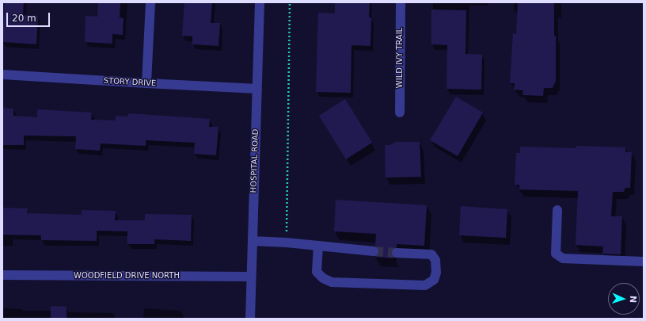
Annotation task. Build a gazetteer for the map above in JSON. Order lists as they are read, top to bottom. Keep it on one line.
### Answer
{"streets":{"street":["WILD IVY TRAIL","STORY DRIVE","HOSPITAL ROAD","WOODFIELD DRIVE NORTH"]},"crossings":[["STORY DRIVE","HOSPITAL ROAD"],["HOSPITAL ROAD","WOODFIELD DRIVE NORTH"]],"scale_bar":"20 m","north":"right"}
